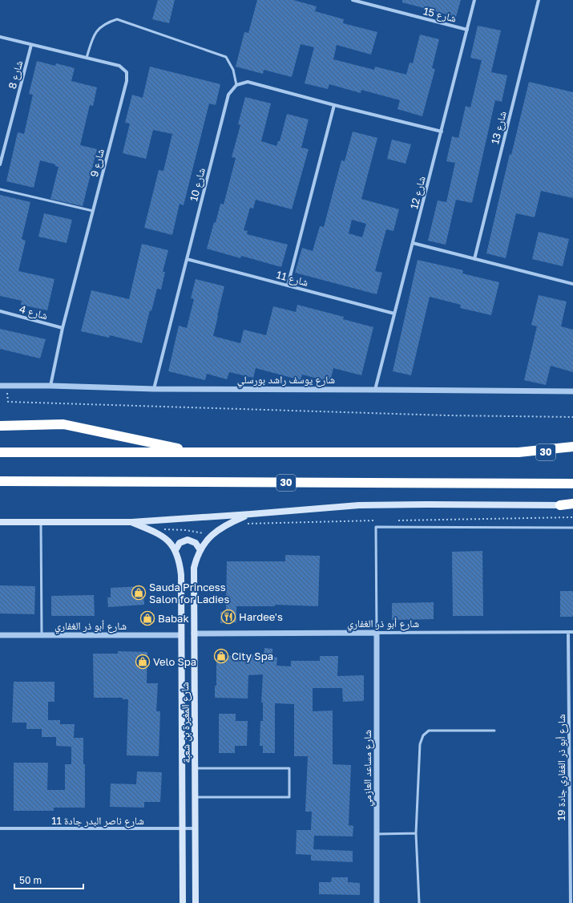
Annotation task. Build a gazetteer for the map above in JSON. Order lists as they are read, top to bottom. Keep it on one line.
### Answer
{"streets":{"highway":["30"],"main road":["شارع المغيرة بن شعبة"],"street":["شارع 15","شارع 8","شارع 13","شارع 9","شارع 10","شارع 12","شارع 11","شارع 4","شارع يوسف راشد بورسلي","شارع أبو ذر الغفاري","شارع أبو ذر الغفاري جادة 19","شارع مساعد العازمي","شارع ناصر البدر جادة 11"]},"crossings":[["شارع 15","شارع 12"],["شارع 8","شارع 9"],["شارع 9","شارع 4"],["شارع 9","شارع يوسف راشد بورسلي"],["شارع 10","شارع 11"],["شارع 10","شارع يوسف راشد بورسلي"],["شارع 12","شارع 11"],["شارع 12","شارع يوسف راشد بورسلي"],["شارع أبو ذر الغفاري","شارع المغيرة بن شعبة"],["شارع أبو ذر الغفاري","شارع أبو ذر الغفاري جادة 19"],["شارع أبو ذر الغفاري","شارع مساعد العازمي"],["شارع المغيرة بن شعبة","شارع ناصر البدر جادة 11"]],"places":{"shop":["Sauda Princess Salon for Ladies","Babak","City Spa","Velo Spa"],"restaurant":["Hardee's"]},"scale_bar":"50 m"}
